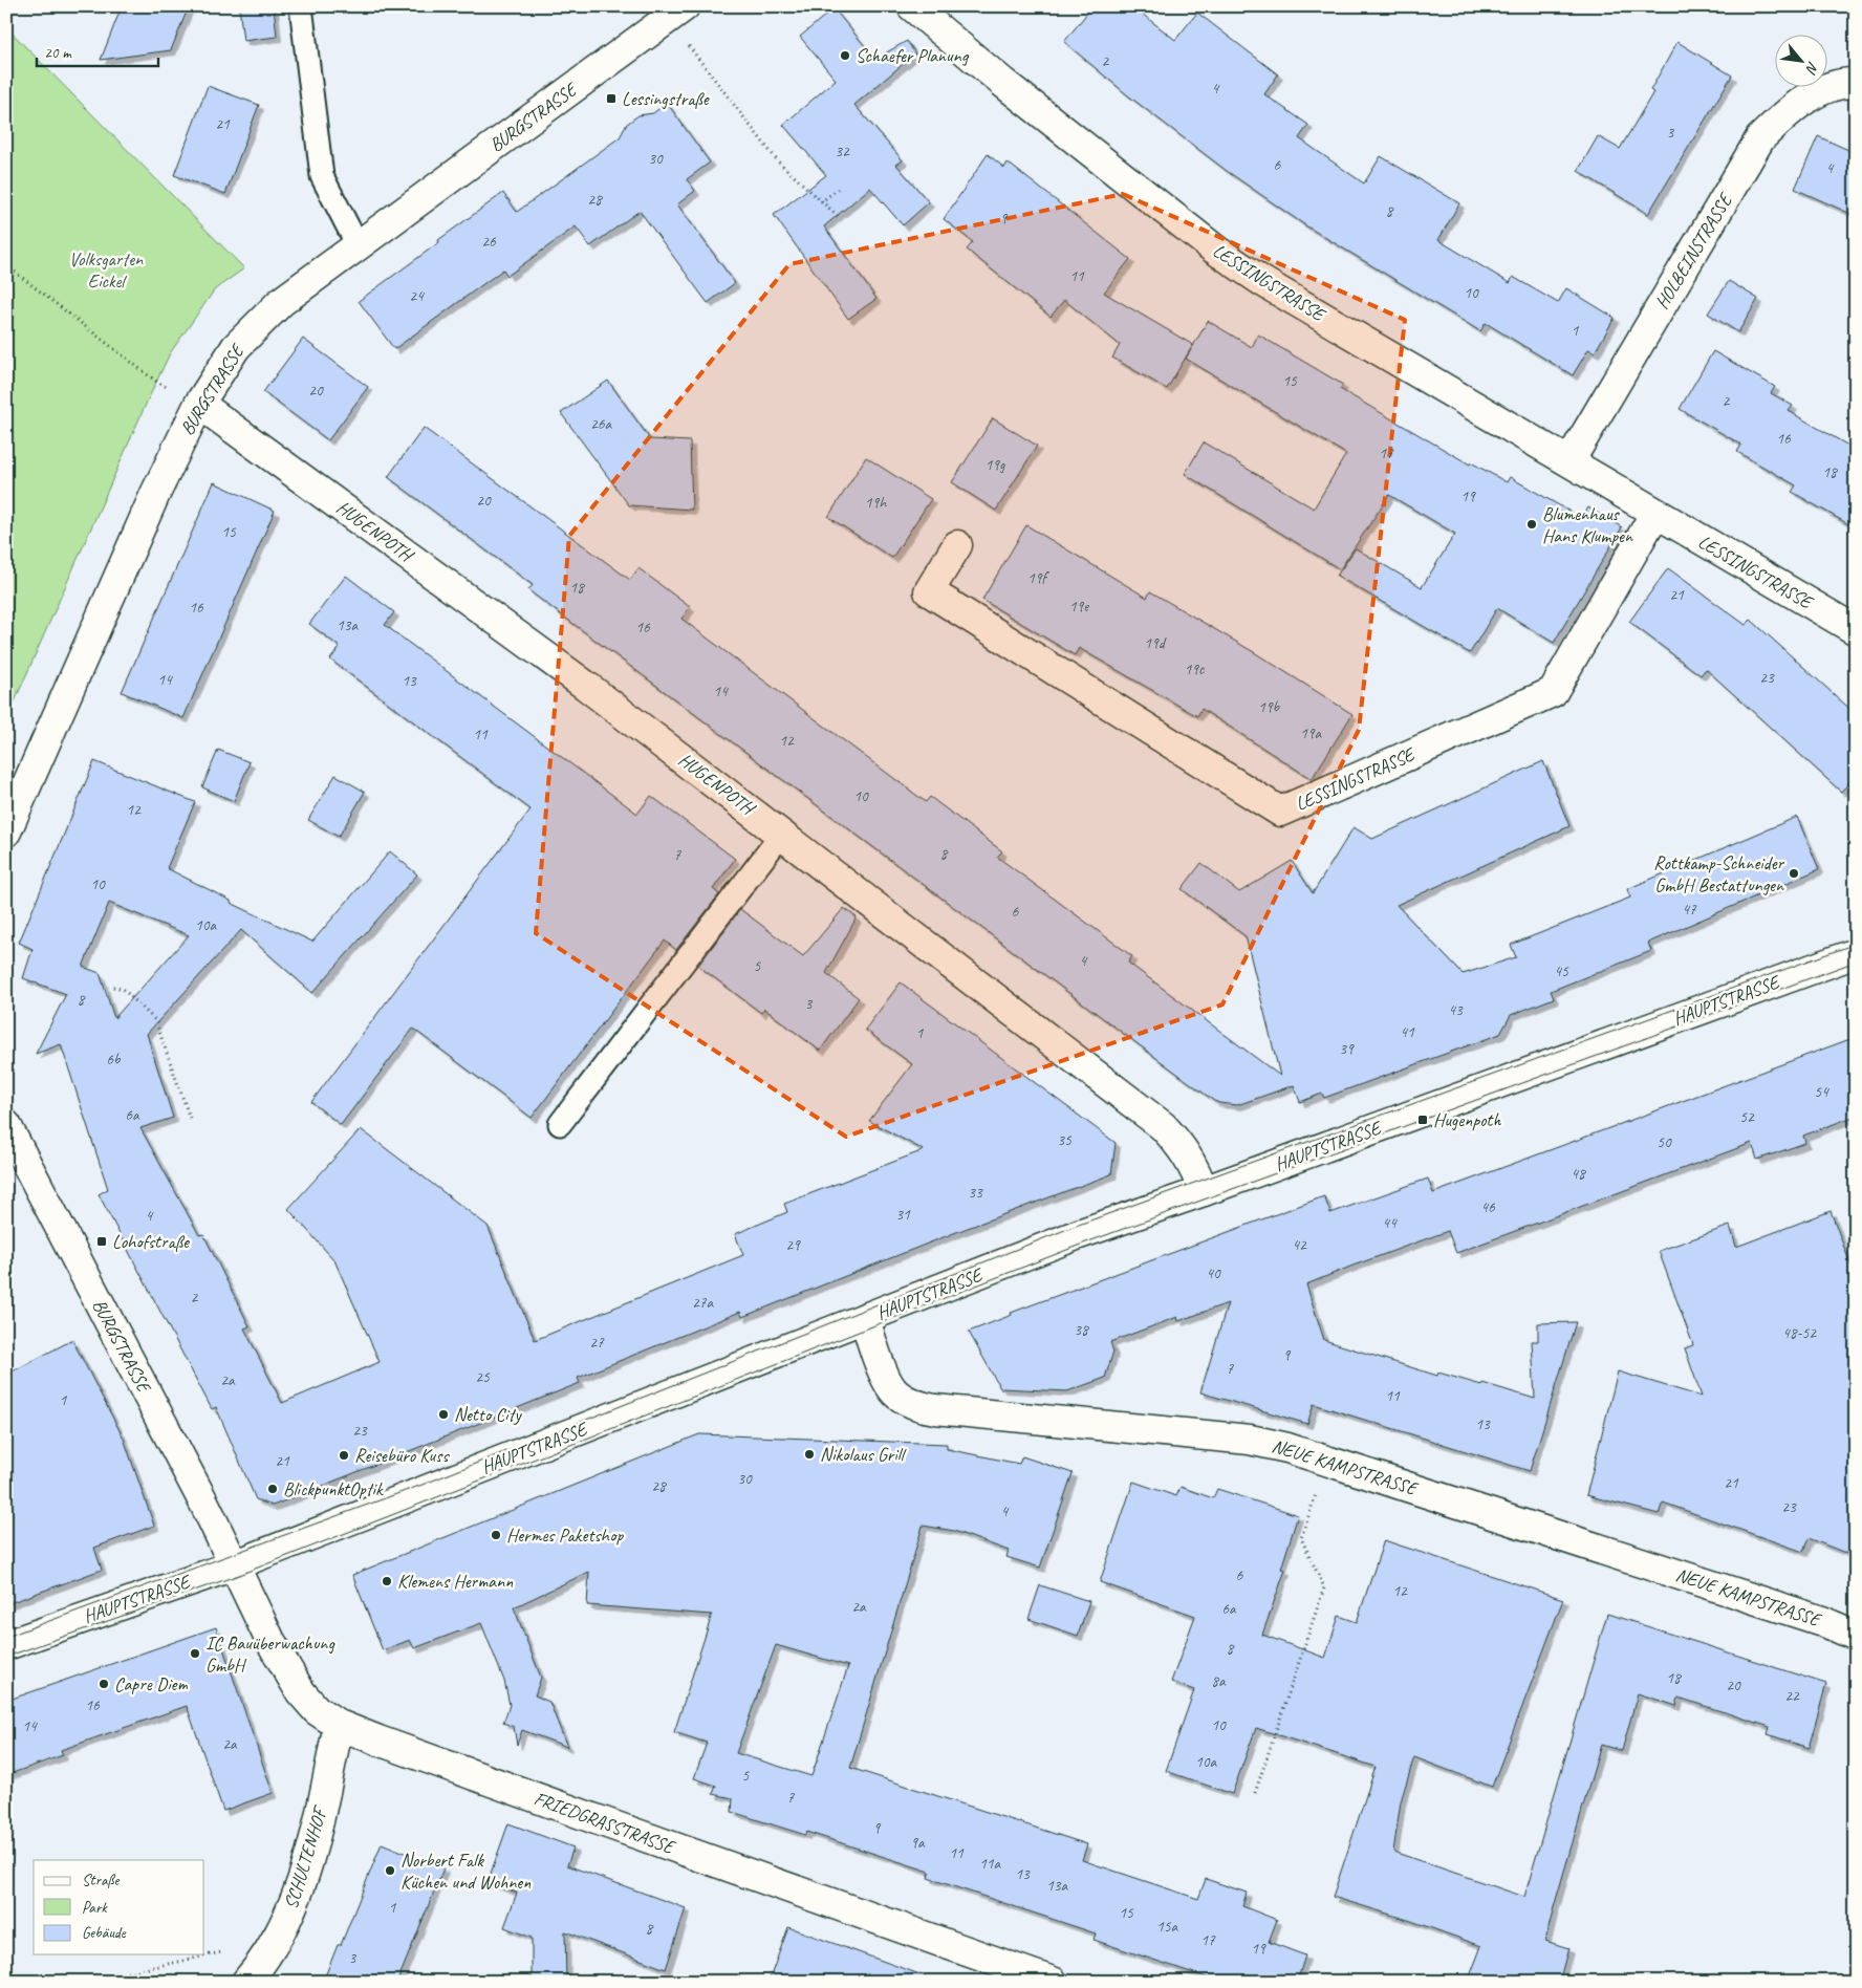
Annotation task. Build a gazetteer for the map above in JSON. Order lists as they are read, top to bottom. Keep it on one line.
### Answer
{"streets":{"street":["BURGSTRASSE","HOLBEINSTRASSE","LESSINGSTRASSE","HUGENPOTH","HAUPTSTRASSE","NEUE KAMPSTRASSE","FRIEDGRASSTRASSE","SCHULTENHOF"]},"crossings":[["BURGSTRASSE","HUGENPOTH"],["BURGSTRASSE","HAUPTSTRASSE"],["BURGSTRASSE","FRIEDGRASSTRASSE"],["HOLBEINSTRASSE","LESSINGSTRASSE"],["HUGENPOTH","HAUPTSTRASSE"],["HAUPTSTRASSE","NEUE KAMPSTRASSE"],["HAUPTSTRASSE","FRIEDGRASSTRASSE"],["FRIEDGRASSTRASSE","SCHULTENHOF"]],"parks":["Volksgarten Eickel"],"places":{"other":["Schaefer Planung","Blumenhaus Hans Klumpen","Rottkamp-Schneider GmbH Bestattungen","Netto City","Nikolaus Grill","Reisebüro Kuss","BlickpunktOptik","Hermes Paketshop","Klemens Hermann","IC Bauüberwachung GmbH","Capre Diem","Norbert Falk Küchen und Wohnen"],"transit":["Lessingstraße","Hugenpoth","Lohofstraße"]},"house_numbers":["2","4","21","3","32","30","6","4","28","8","9","26","11","10","24","1","15","20","2","26a","16","17","19g","18","19","20","19h","15","19f","18","21","19e","16","13a","16","19d","19c","23","14","13","14","19b","19a","11","12","10","12","8","7","10","47","6","10a","4","5","45","8","3","43","41","1","39","6b","54","6a","52","35","50","48","33","46","31","4","44","29","42","40","2","27a","38","48-52","27","9","7","25","2a","11","1","13","23","21","30","21","28","23","4","6","12","2a","6a","8","18","8a","20","22","16","10","14","2a","10a","5","7","9","9a","11","11a","13","13a","1","15","15a","8","17","19","3"],"legend":["Straße","Park","Gebäude"],"scale_bar":"20 m","north":"bottom right"}
